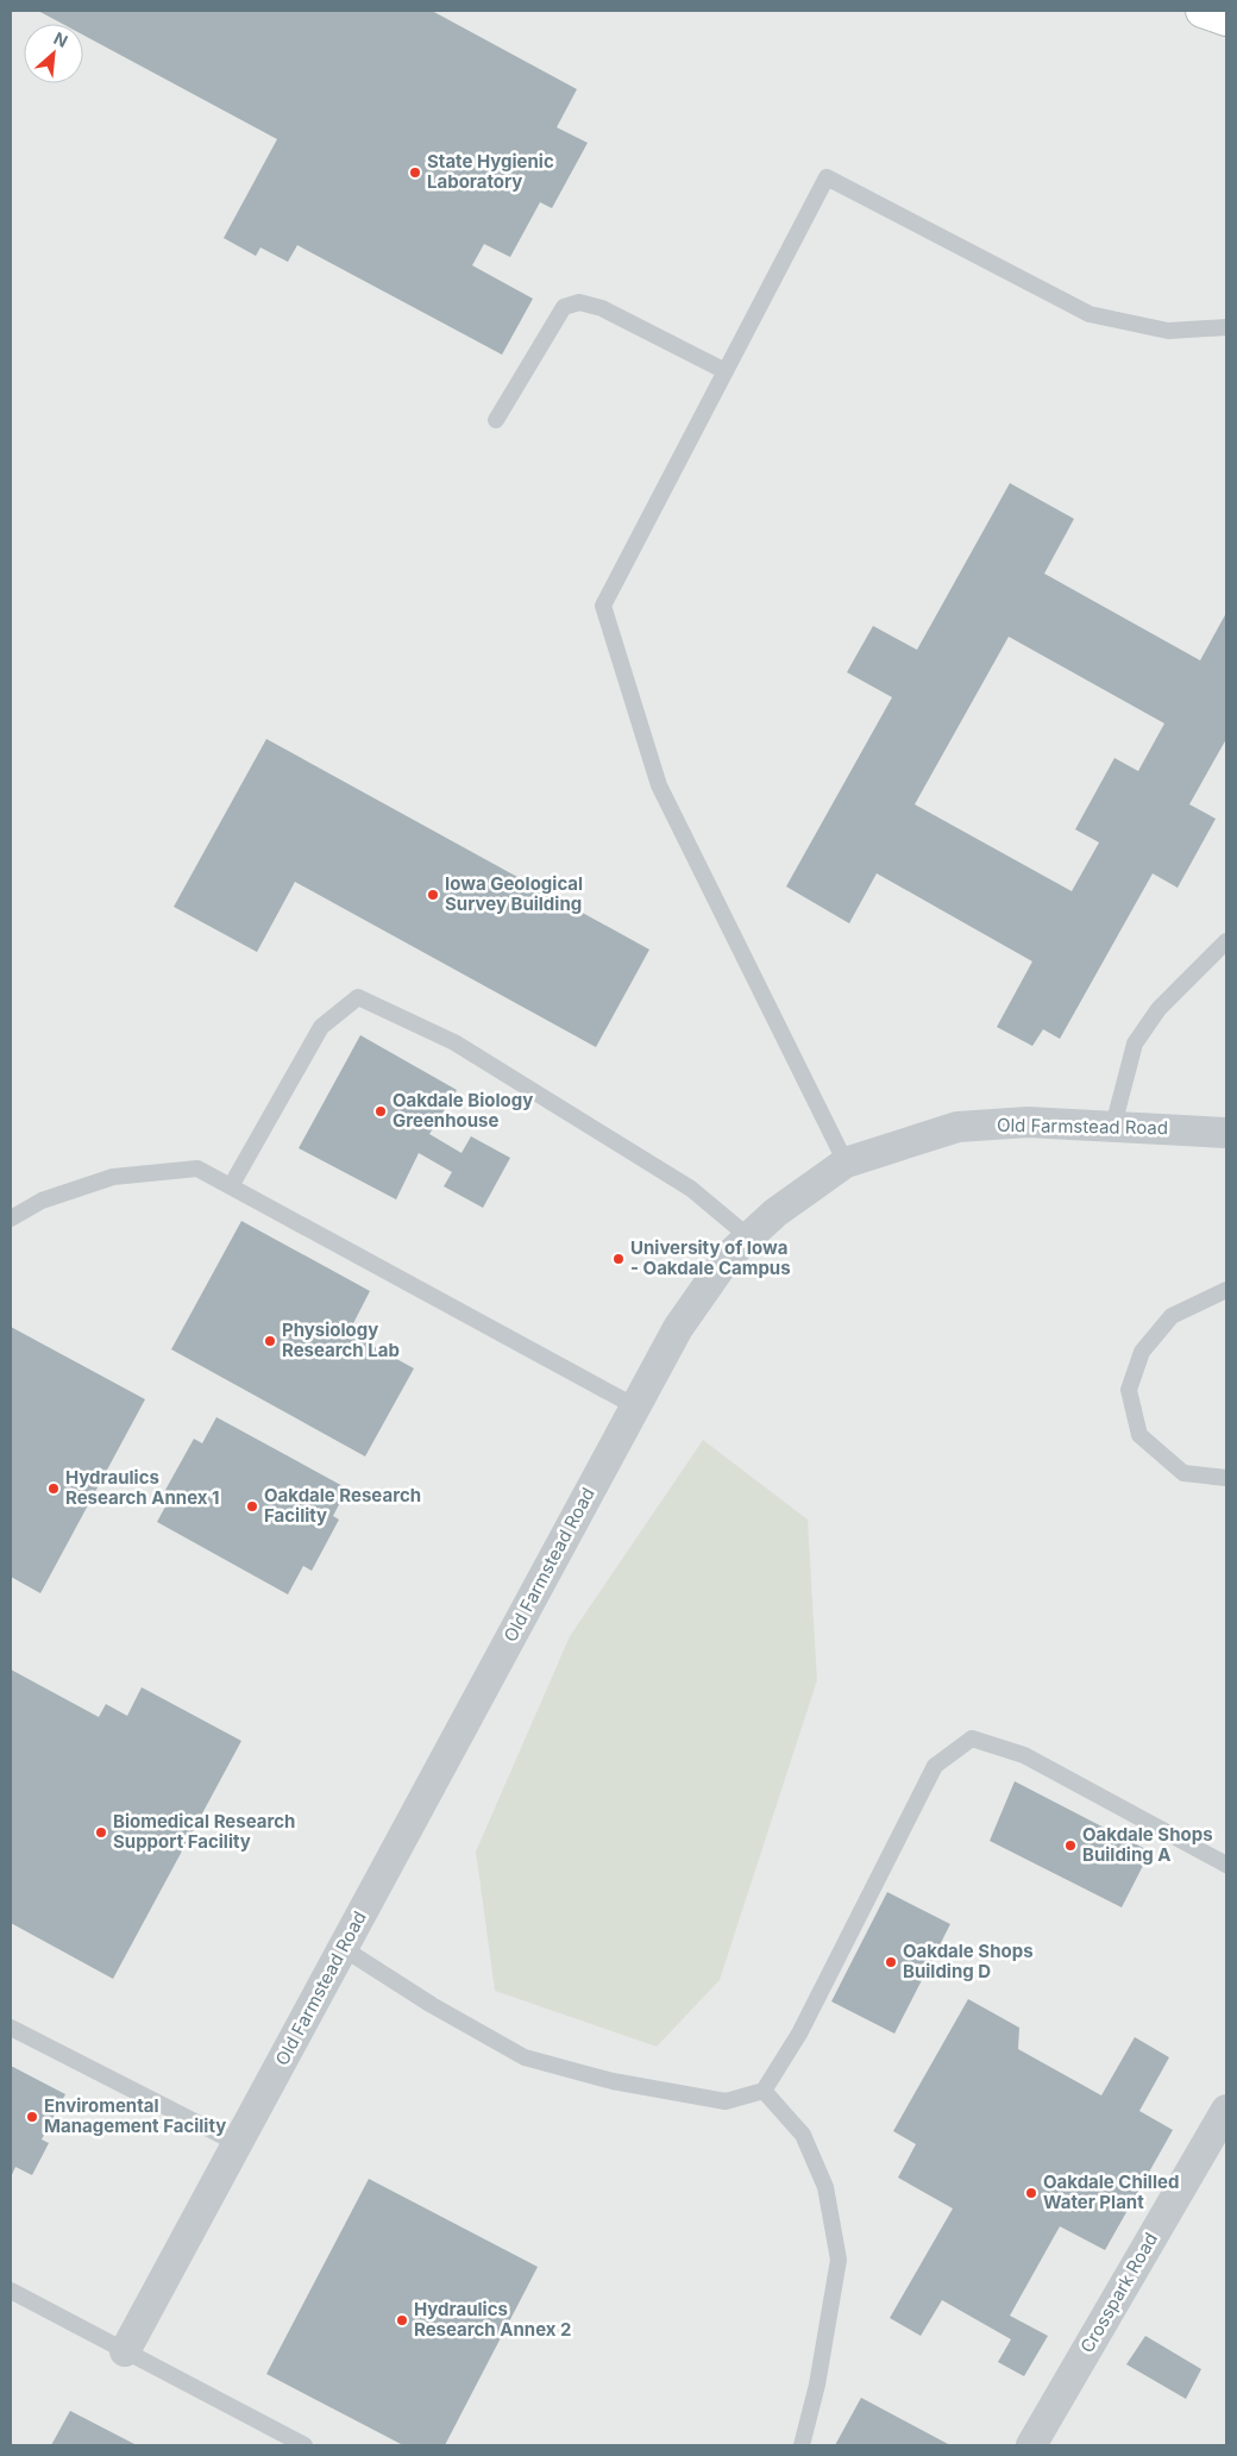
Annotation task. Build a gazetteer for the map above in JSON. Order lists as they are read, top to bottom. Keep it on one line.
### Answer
{"streets":{"street":["Old Farmstead Road","Crosspark Road"]},"places":["State Hygienic Laboratory","Iowa Geological Survey Building","Oakdale Biology Greenhouse","University of Iowa - Oakdale Campus","Physiology Research Lab","Hydraulics Research Annex 1","Oakdale Research Facility","Biomedical Research Support Facility","Oakdale Shops Building A","Oakdale Shops Building D","Enviromental Management Facility","Oakdale Chilled Water Plant","Hydraulics Research Annex 2"],"north":"top right"}
